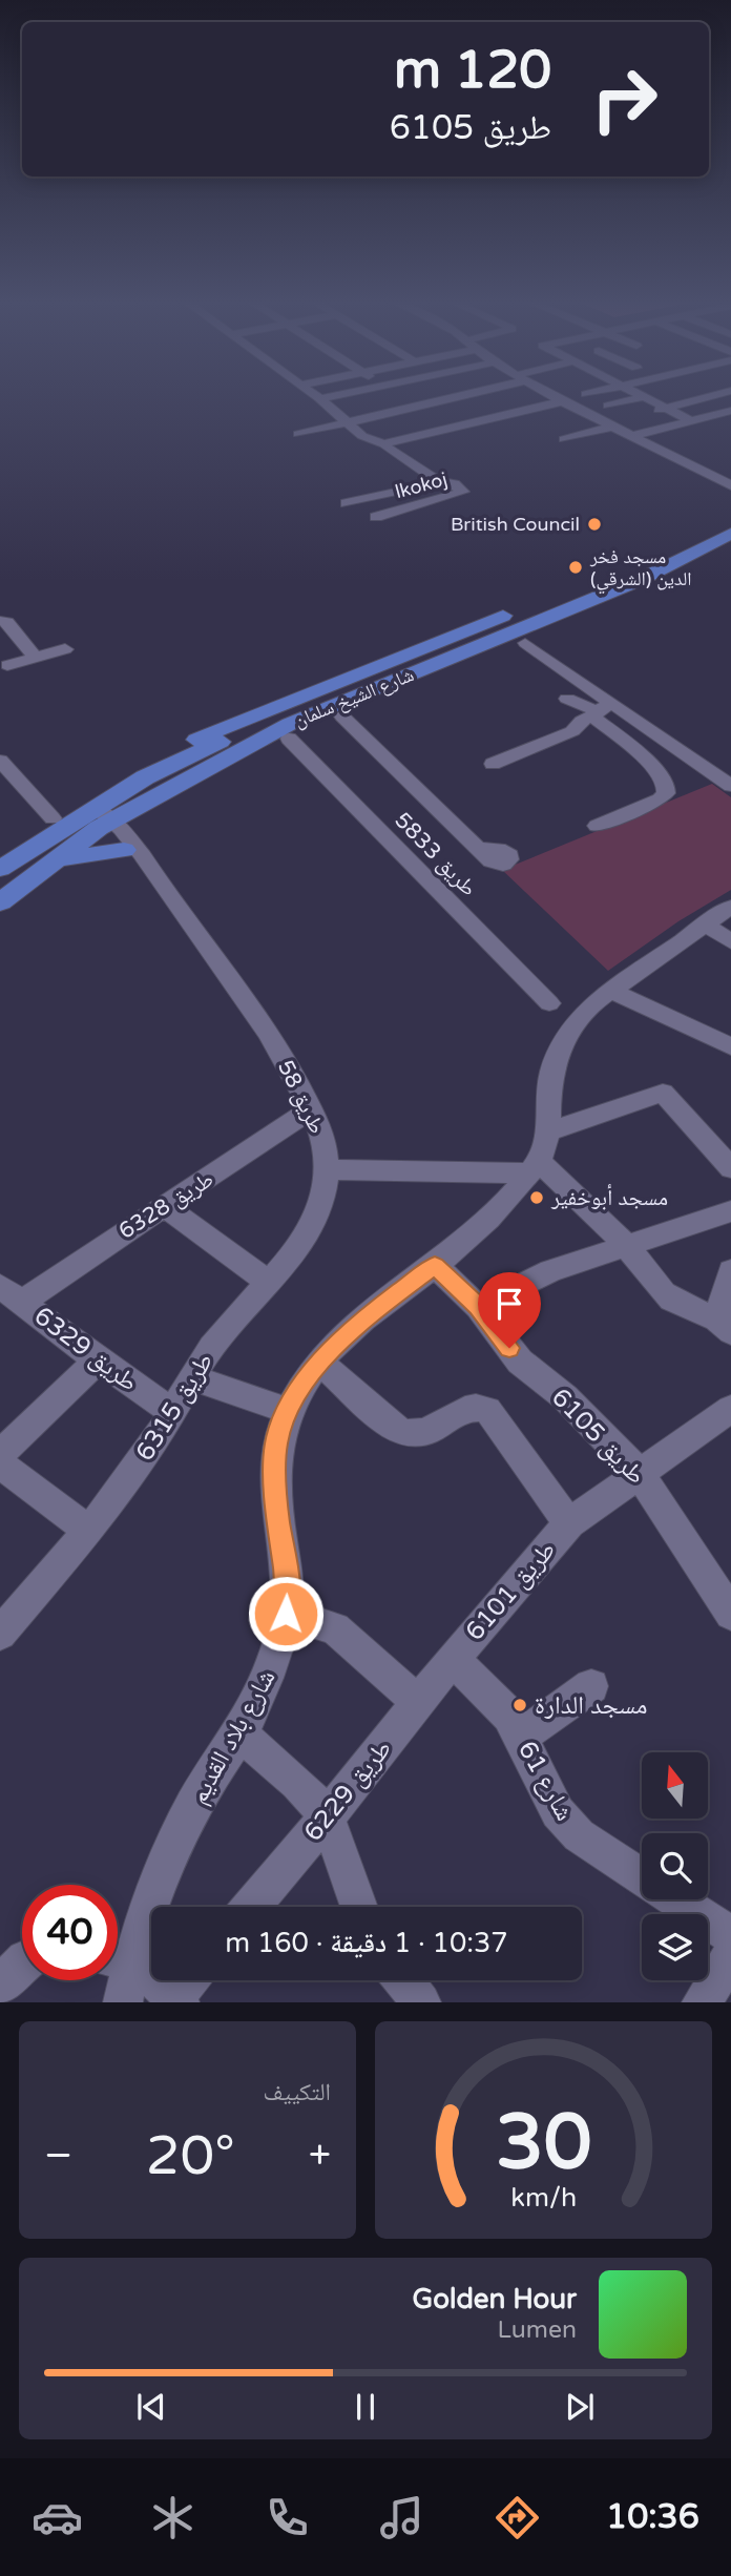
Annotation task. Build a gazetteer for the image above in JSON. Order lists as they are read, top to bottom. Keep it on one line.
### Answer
{"streets":{"main road":["شارع الشيخ سلمان"],"street":["lkokoj","طريق 5833","طريق 58","طريق 6328","طريق 6329","طريق 6315","طريق 6105","طريق 6101","شارع بلاد القديم","شارع 61","طريق 6229"]},"crossings":[["شارع الشيخ سلمان","طريق 58"],["طريق 58","طريق 6328"],["طريق 58","طريق 6315"],["طريق 6328","طريق 6329"],["طريق 6329","طريق 6315"],["طريق 6105","طريق 6101"],["طريق 6105","شارع بلاد القديم"],["طريق 6101","شارع بلاد القديم"],["طريق 6101","شارع 61"],["طريق 6101","طريق 6229"],["شارع 61","طريق 6229"]],"places":["British Council","مسجد فخر الدين (الشرقي)","مسجد أبوخفير","مسجد الدارة"],"north":"top","page":{"turn":["120 m","طريق 6105"],"limit":"40","trip":"10:37 · 1 دقيقة · 160 m","tile":"التكييف","heat":["−","20°","+"],"song":["Golden Hour","Lumen"],"tabs":"10:36","gauge":["30","km/h"]}}
